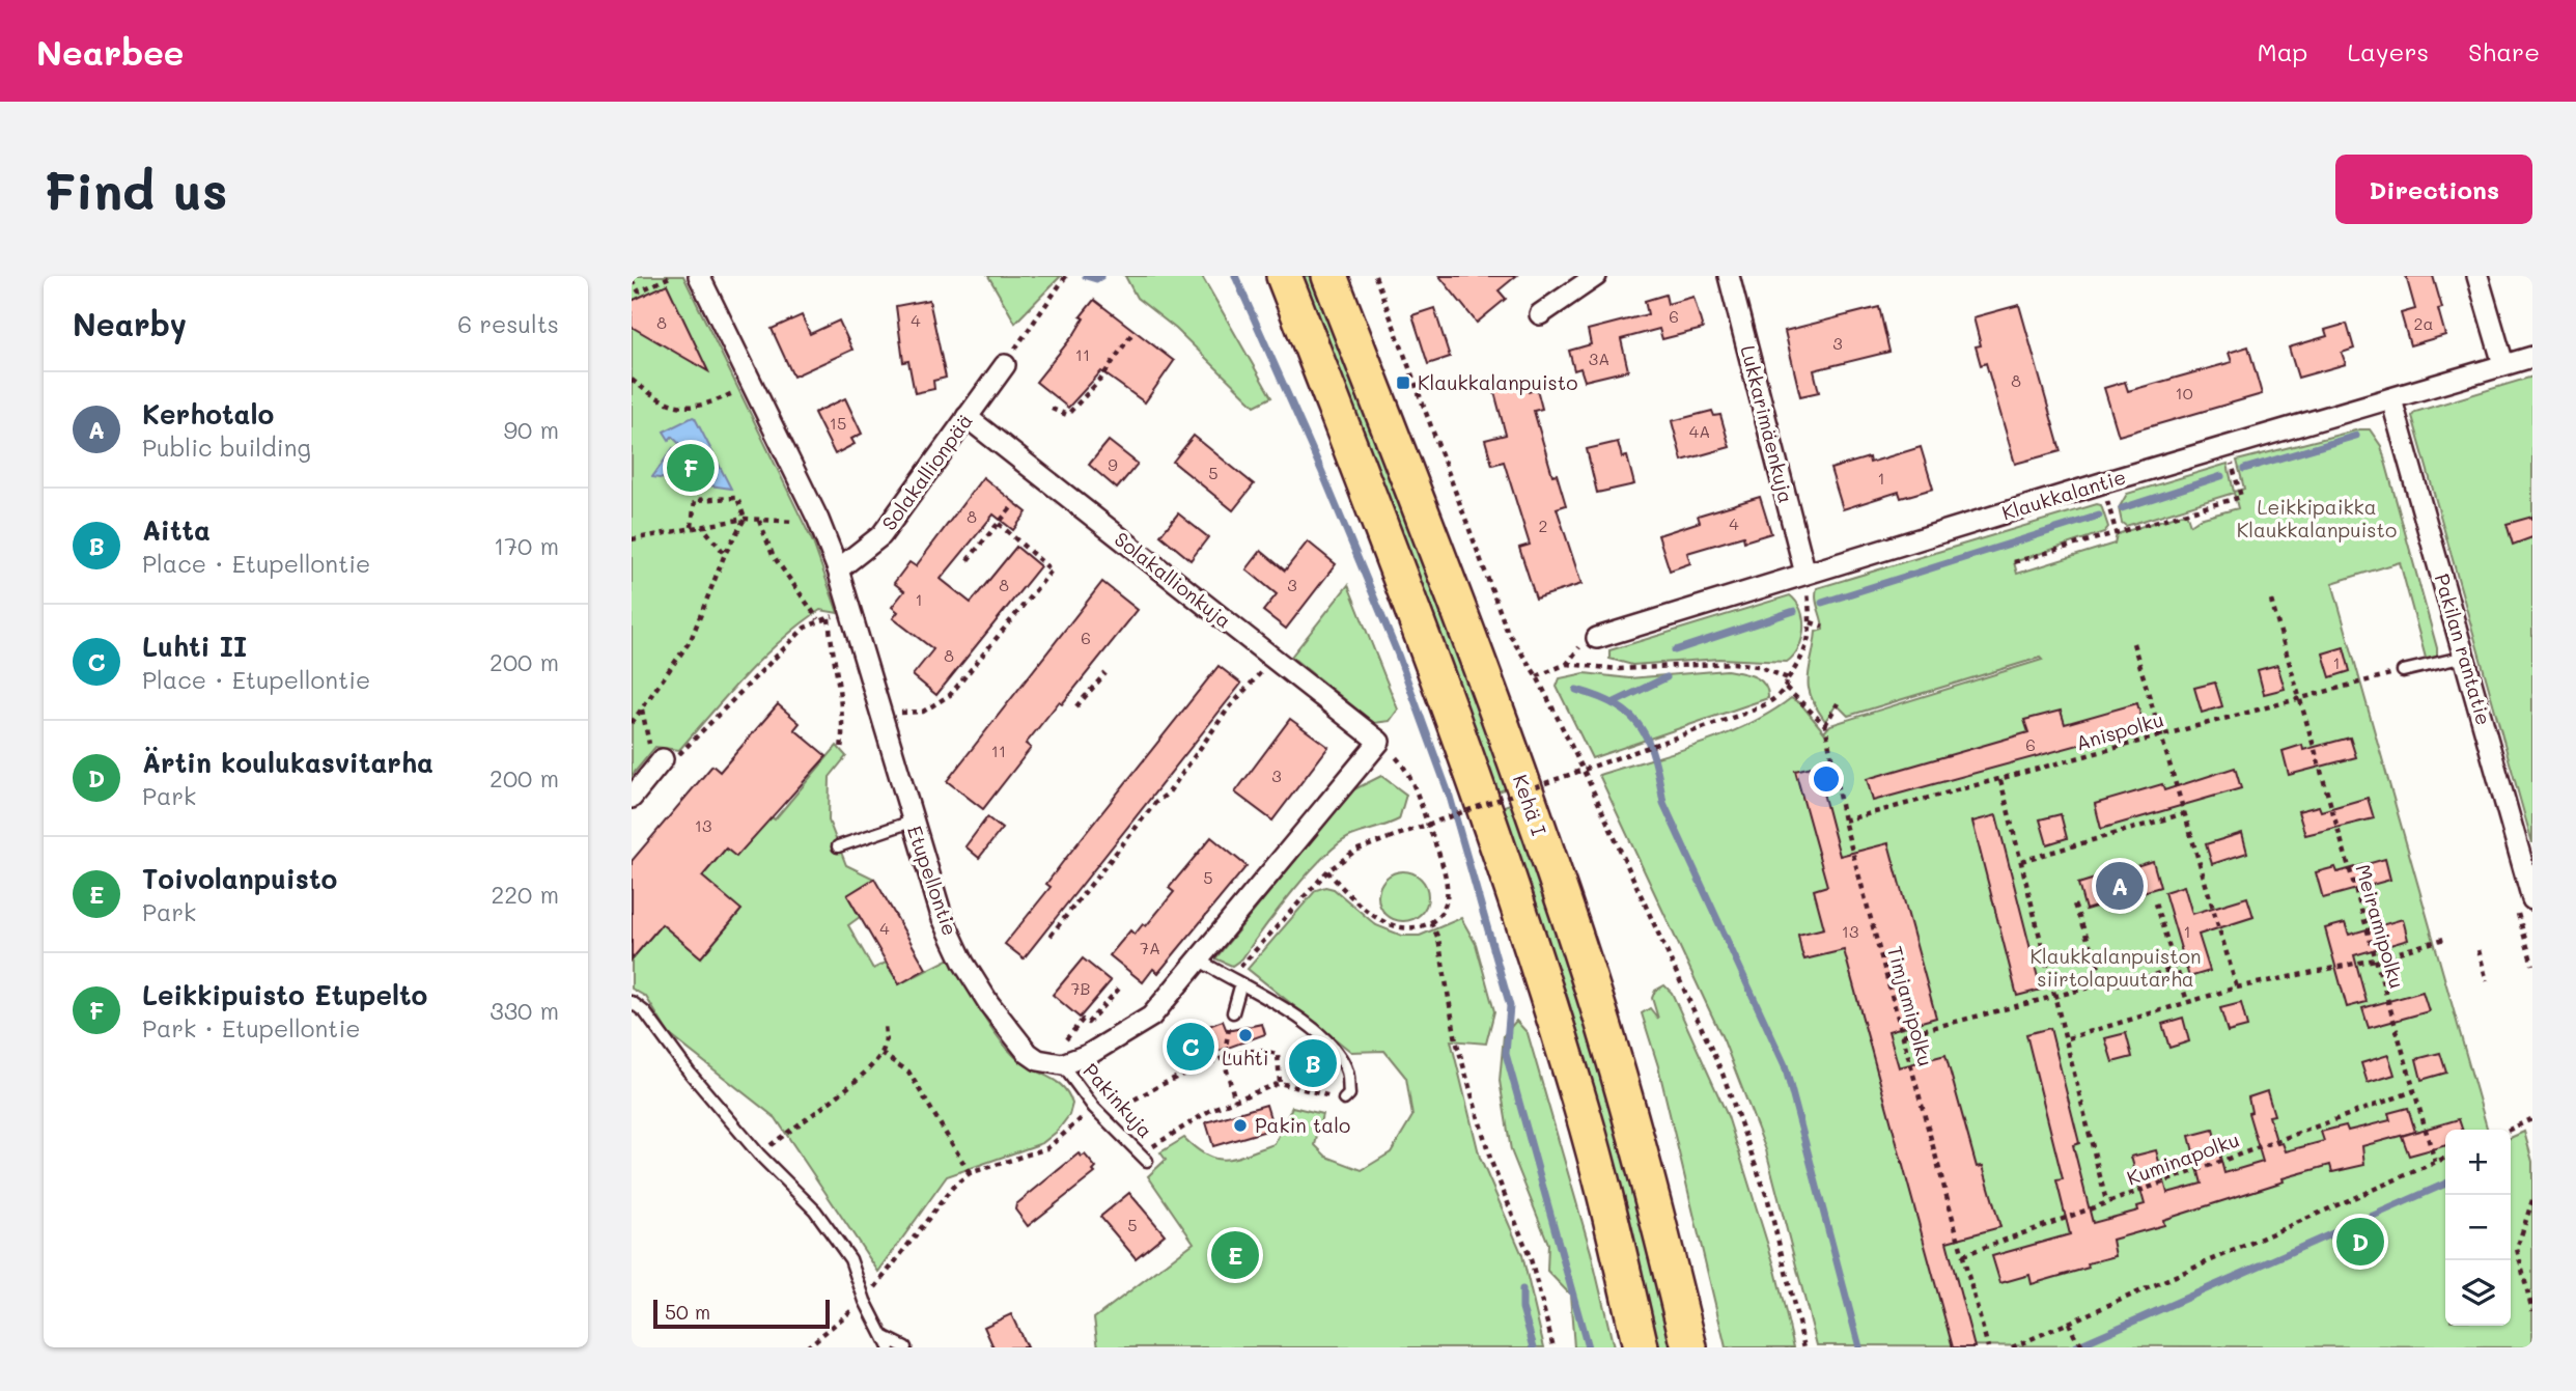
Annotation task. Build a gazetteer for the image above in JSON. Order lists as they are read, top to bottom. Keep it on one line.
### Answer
{"streets":{"highway":["Kehä I"],"street":["Lukkarimäenkuja","Solakallionpää","Klaukkalantie","Solakallionkuja","Pakilan rantatie","Etupellontie"],"lane":["Pakinkuja"],"path":["Anispolku","Meiramipolku","Timjamipolku","Kuminapolku"]},"crossings":[["Lukkarimäenkuja","Klaukkalantie"],["Solakallionpää","Solakallionkuja"],["Solakallionpää","Etupellontie"],["Klaukkalantie","Pakilan rantatie"],["Anispolku","Meiramipolku"],["Anispolku","Timjamipolku"],["Etupellontie","Pakinkuja"],["Meiramipolku","Kuminapolku"],["Timjamipolku","Kuminapolku"]],"parks":["Leikkipaikka Klaukkalanpuisto","Klaukkalanpuiston siirtolapuutarha"],"places":{"transit":["Klaukkalanpuisto"],"other":["Luhti","Pakin talo"]},"house_numbers":["6","4","8","2a","3","11","3A","8","10","15","4A","9","5","1","8","4","2","8","3","1","6","8","1","6","11","3","13","5","4","13","1","7A","7B","5"],"scale_bar":"50 m","page":{"header":"Nearbee","nav":["Map","Layers","Share"],"buttons":"Directions","title":"Find us","heading":["Nearby","6 results"],"list":[{"mark":"A","name":"Kerhotalo","note":"Public building","value":"90 m"},{"mark":"B","name":"Aitta","note":"Place · Etupellontie","value":"170 m"},{"mark":"C","name":"Luhti II","note":"Place · Etupellontie","value":"200 m"},{"mark":"D","name":"Ärtin koulukasvitarha","note":"Park","value":"200 m"},{"mark":"E","name":"Toivolanpuisto","note":"Park","value":"220 m"},{"mark":"F","name":"Leikkipuisto Etupelto","note":"Park · Etupellontie","value":"330 m"}],"pins":["F","A","C","B","D","E"],"map_buttons":["+","−"],"scale":"50 m"}}
